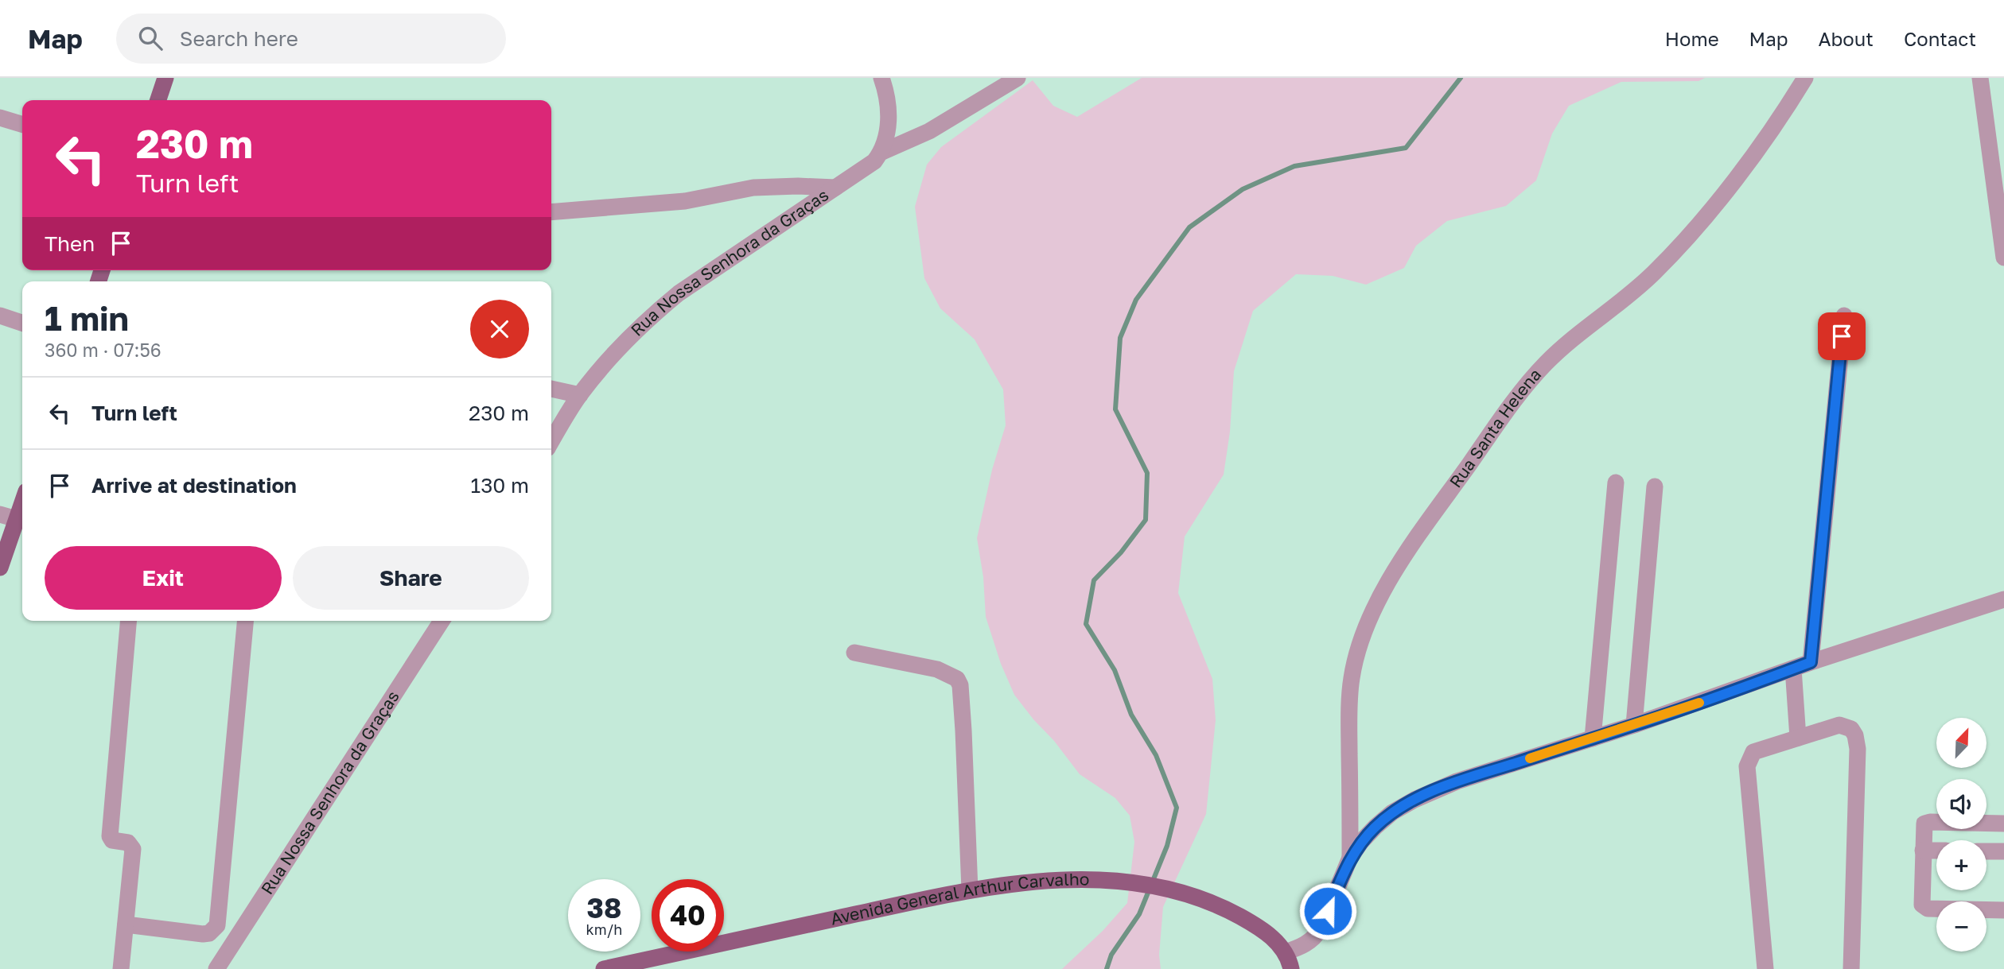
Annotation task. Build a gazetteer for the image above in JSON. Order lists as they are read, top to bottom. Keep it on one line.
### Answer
{"streets":{"main road":["Avenida General Arthur Carvalho"],"street":["Rua Nossa Senhora da Graças","Rua Santa Helena"]},"north":"top right","page":{"header":"Map","search":"Search here","nav":["Home","Map","About","Contact"],"turn":["230 m","Turn left"],"then":"Then","heading":["1 min","360 m · 07:56"],"list":[{"name":"Turn left","value":"230 m"},{"name":"Arrive at destination","value":"130 m"}],"buttons":["Exit","Share"],"map_buttons":["+","−"],"speed":"38 km/h","limit":"40"}}
